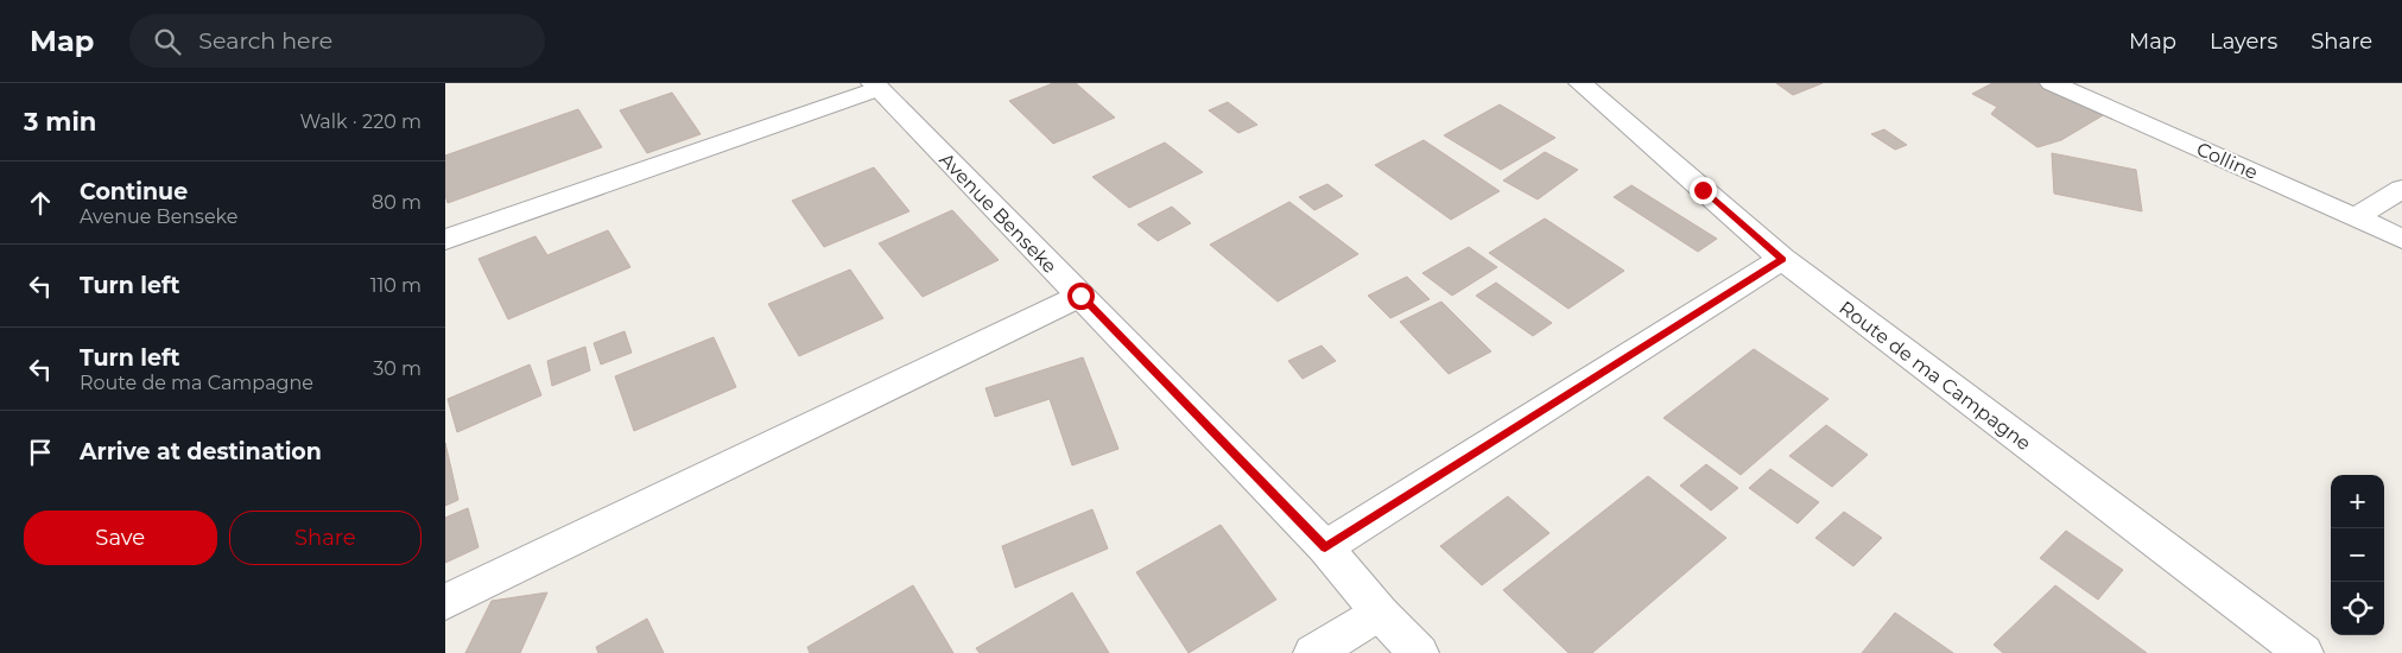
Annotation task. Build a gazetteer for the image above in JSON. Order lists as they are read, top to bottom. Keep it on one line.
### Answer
{"streets":{"street":["Colline","Avenue Benseke","Route de ma Campagne"]},"page":{"header":"Map","search":"Search here","nav":["Map","Layers","Share"],"heading":["3 min","Walk · 220 m"],"list":[["Continue","Avenue Benseke","80 m"],["Turn left","110 m"],["Turn left","Route de ma Campagne","30 m"],"Arrive at destination"],"map_buttons":["+","−"],"buttons":["Save","Share"]}}
